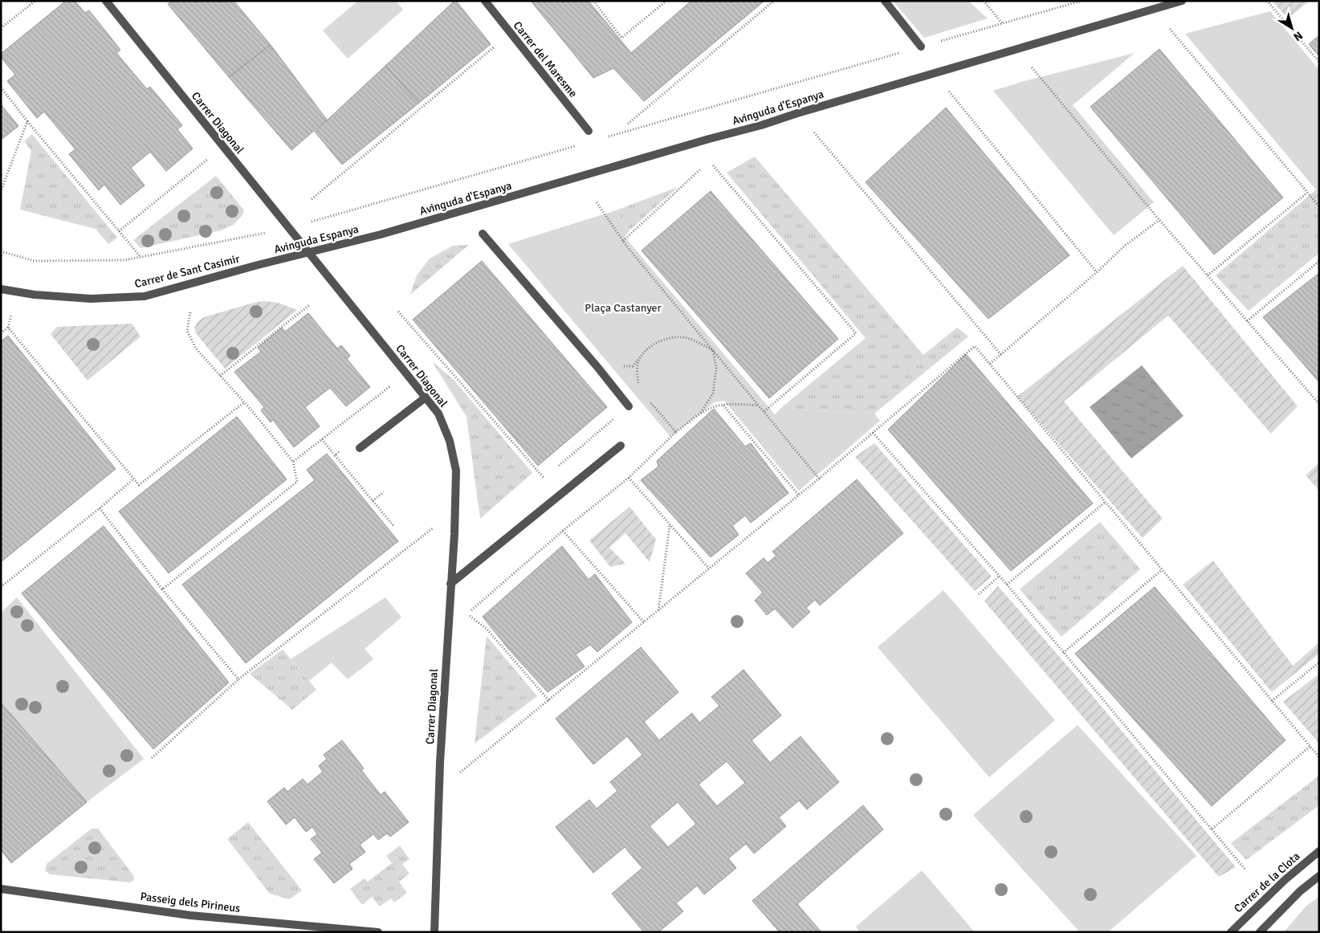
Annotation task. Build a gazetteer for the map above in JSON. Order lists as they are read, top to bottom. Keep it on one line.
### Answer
{"streets":{"street":["Carrer del Maresme","Avinguda d'Espanya","Carrer Diagonal","Avinguda Espanya","Carrer de Sant Casimir","Carrer de la Clota","Passeig dels Pirineus"]},"crossings":[["Avinguda d'Espanya","Avinguda Espanya"],["Carrer Diagonal","Avinguda Espanya"],["Avinguda Espanya","Carrer de Sant Casimir"]],"parks":["Plaça Castanyer"],"north":"bottom right"}
